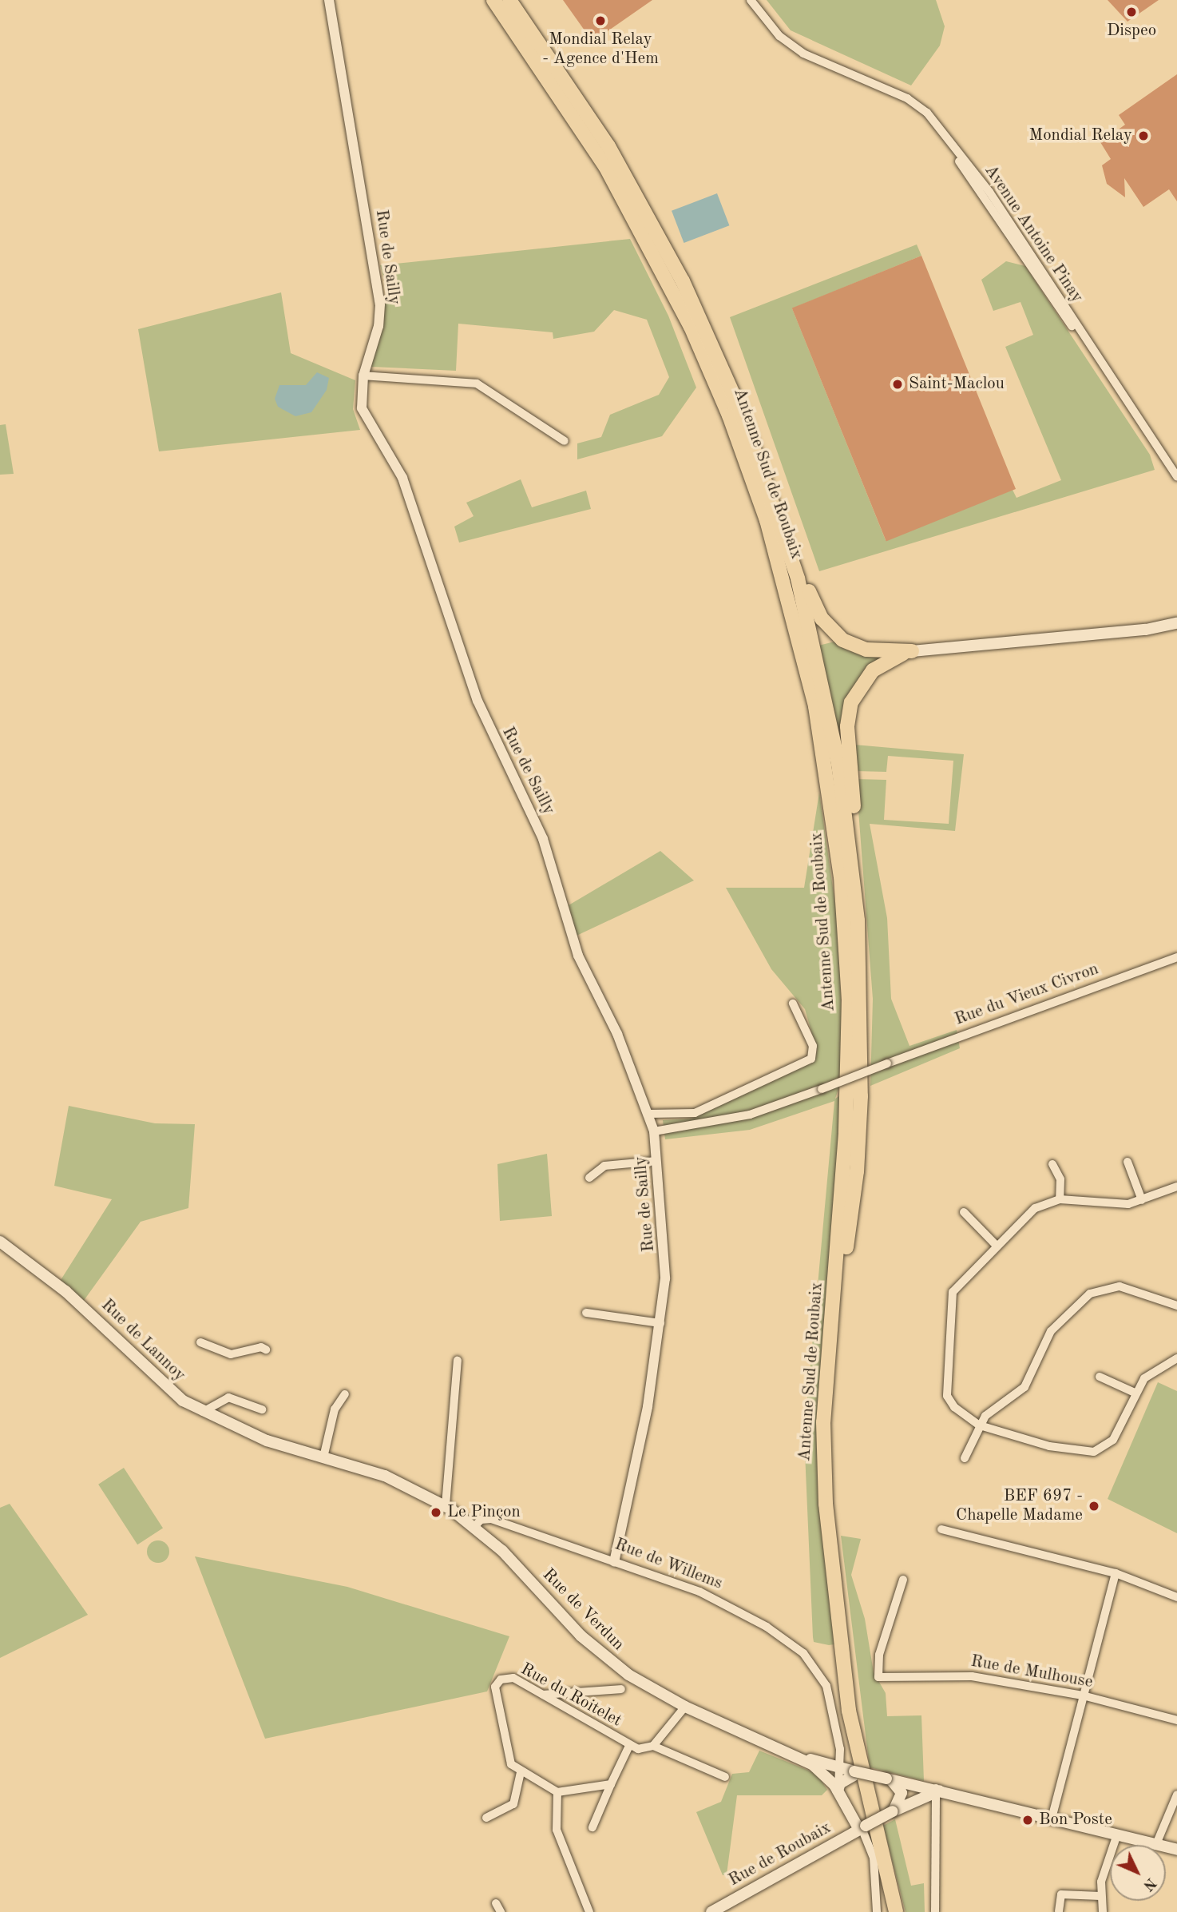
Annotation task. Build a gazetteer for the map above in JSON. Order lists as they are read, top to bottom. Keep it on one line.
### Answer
{"streets":{"highway":["Antenne Sud de Roubaix"],"main road":["Rue de Lannoy","Rue de Verdun","Rue de Roubaix"],"street":["Avenue Antoine Pinay","Rue de Sailly","Rue du Vieux Civron","Rue de Willems","Rue de Mulhouse","Rue du Roitelet"]},"crossings":[["Rue de Sailly","Rue du Vieux Civron"],["Rue de Sailly","Rue de Willems"],["Rue de Lannoy","Rue de Verdun"],["Rue de Willems","Rue de Verdun"]],"places":["Dispeo","Mondial Relay - Agence d'Hem","Mondial Relay","Saint-Maclou","BEF 697 - Chapelle Madame","Le Pinçon","Bon Poste"],"north":"bottom right"}
